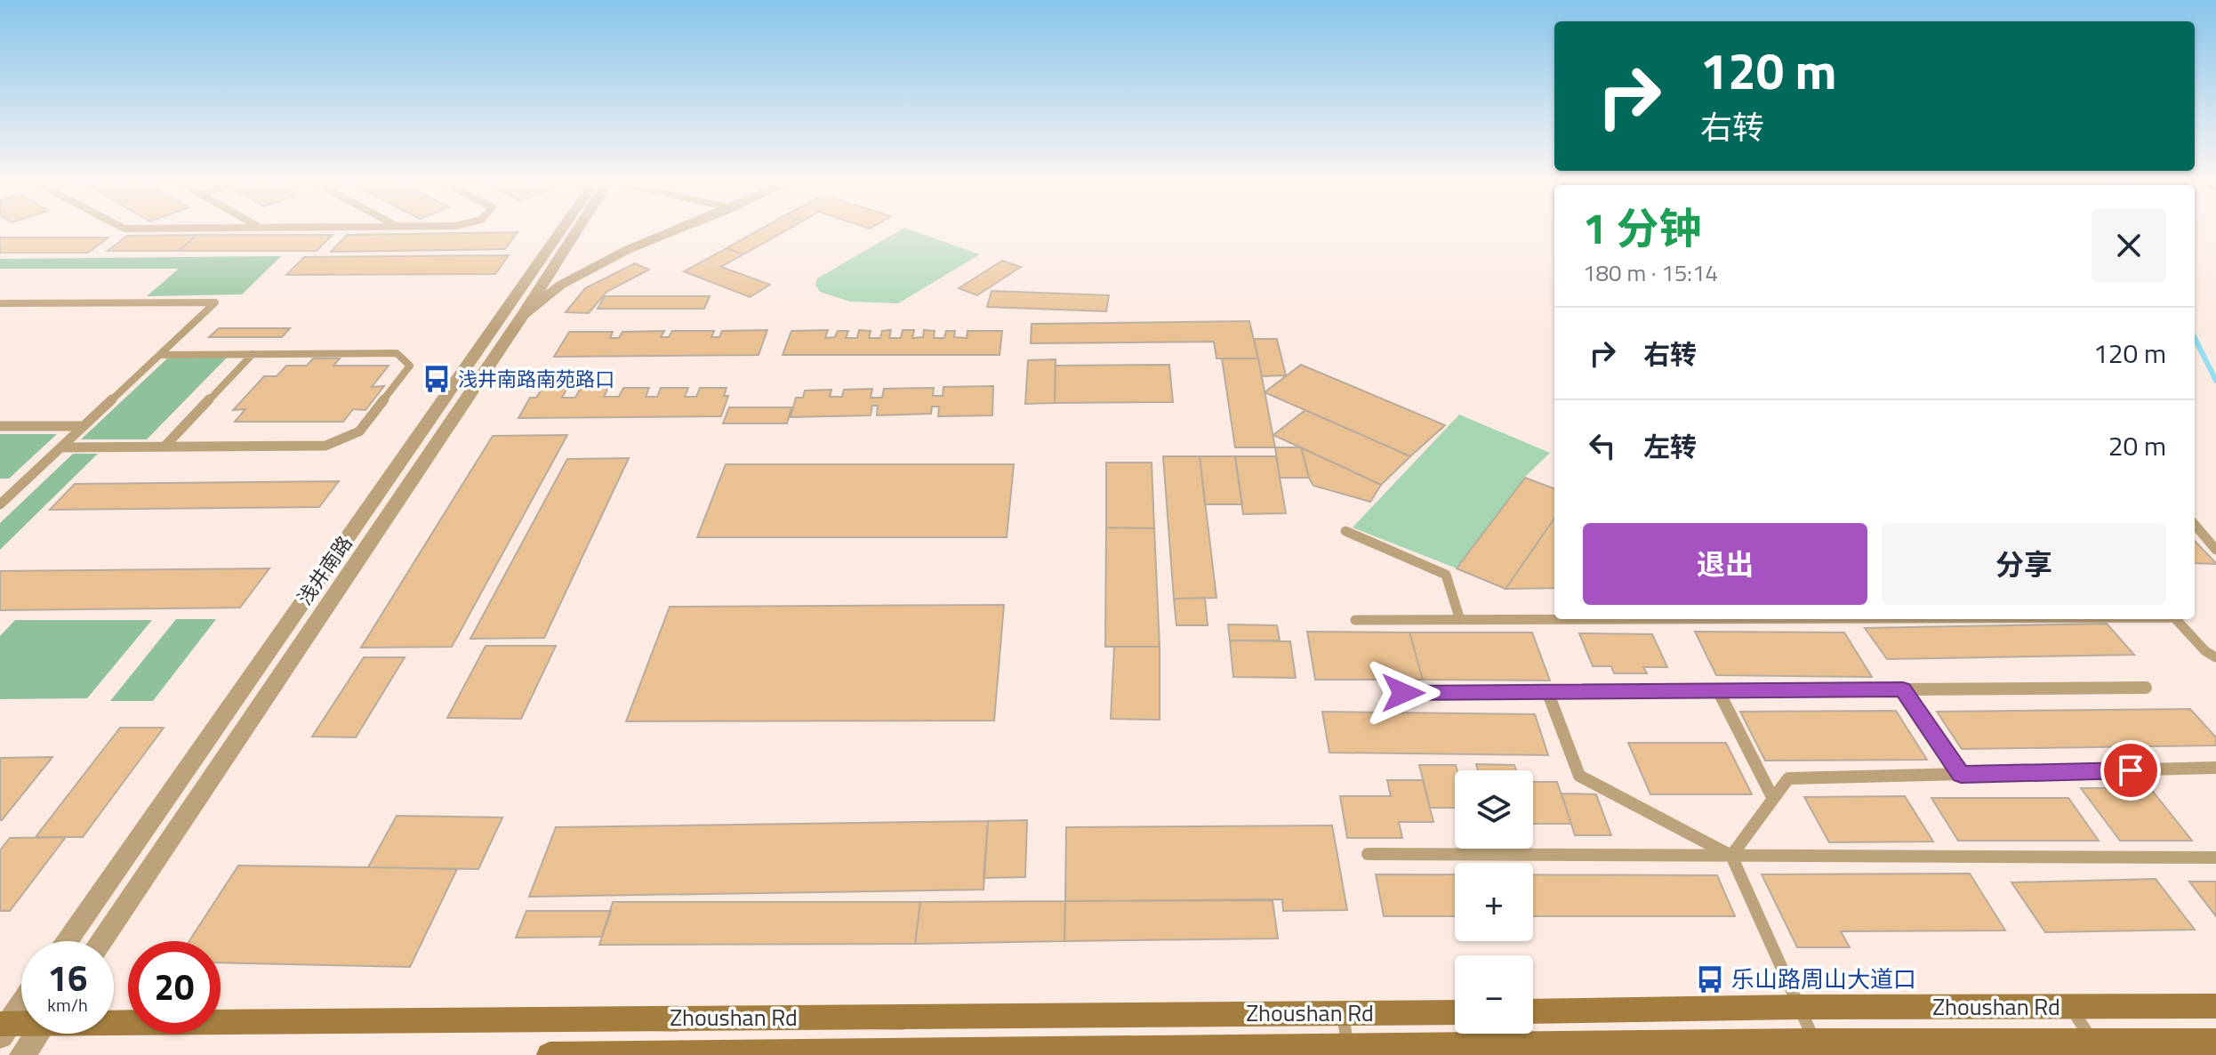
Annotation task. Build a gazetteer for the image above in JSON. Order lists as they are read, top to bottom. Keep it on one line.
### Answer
{"streets":{"main road":["Zhoushan Rd"],"street":["浅井南路"]},"places":{"bus stop":["浅井南路南苑路口","乐山路周山大道口"]},"page":{"turn":["120 m","右转"],"heading":["1 分钟","180 m · 15:14"],"list":[{"name":"右转","value":"120 m"},{"name":"左转","value":"20 m"}],"buttons":["退出","分享"],"map_buttons":["+","−"],"speed":"16 km/h","limit":"20"}}
